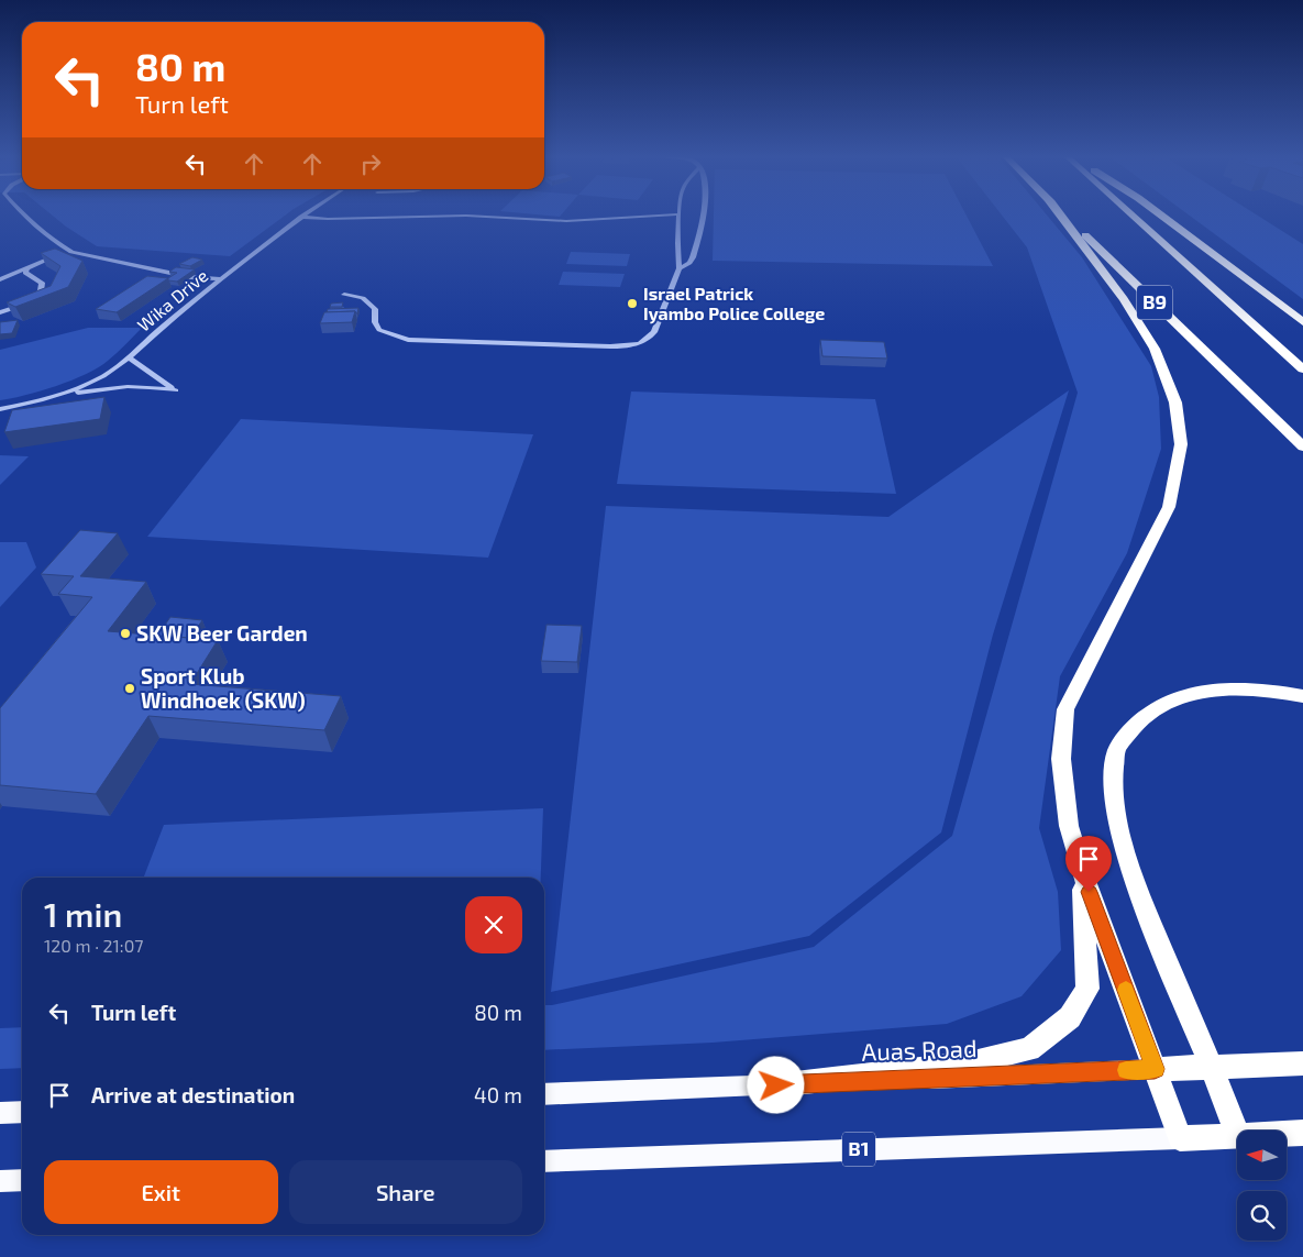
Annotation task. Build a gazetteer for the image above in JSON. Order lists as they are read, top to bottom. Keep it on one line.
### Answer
{"streets":{"highway":["B9","Auas Road","B1"],"street":["Wika Drive"]},"places":["Israel Patrick Iyambo Police College","SKW Beer Garden","Sport Klub Windhoek (SKW)"],"north":"left","page":{"turn":["80 m","Turn left"],"heading":["1 min","120 m · 21:07"],"list":[{"name":"Turn left","value":"80 m"},{"name":"Arrive at destination","value":"40 m"}],"buttons":["Exit","Share"]}}
